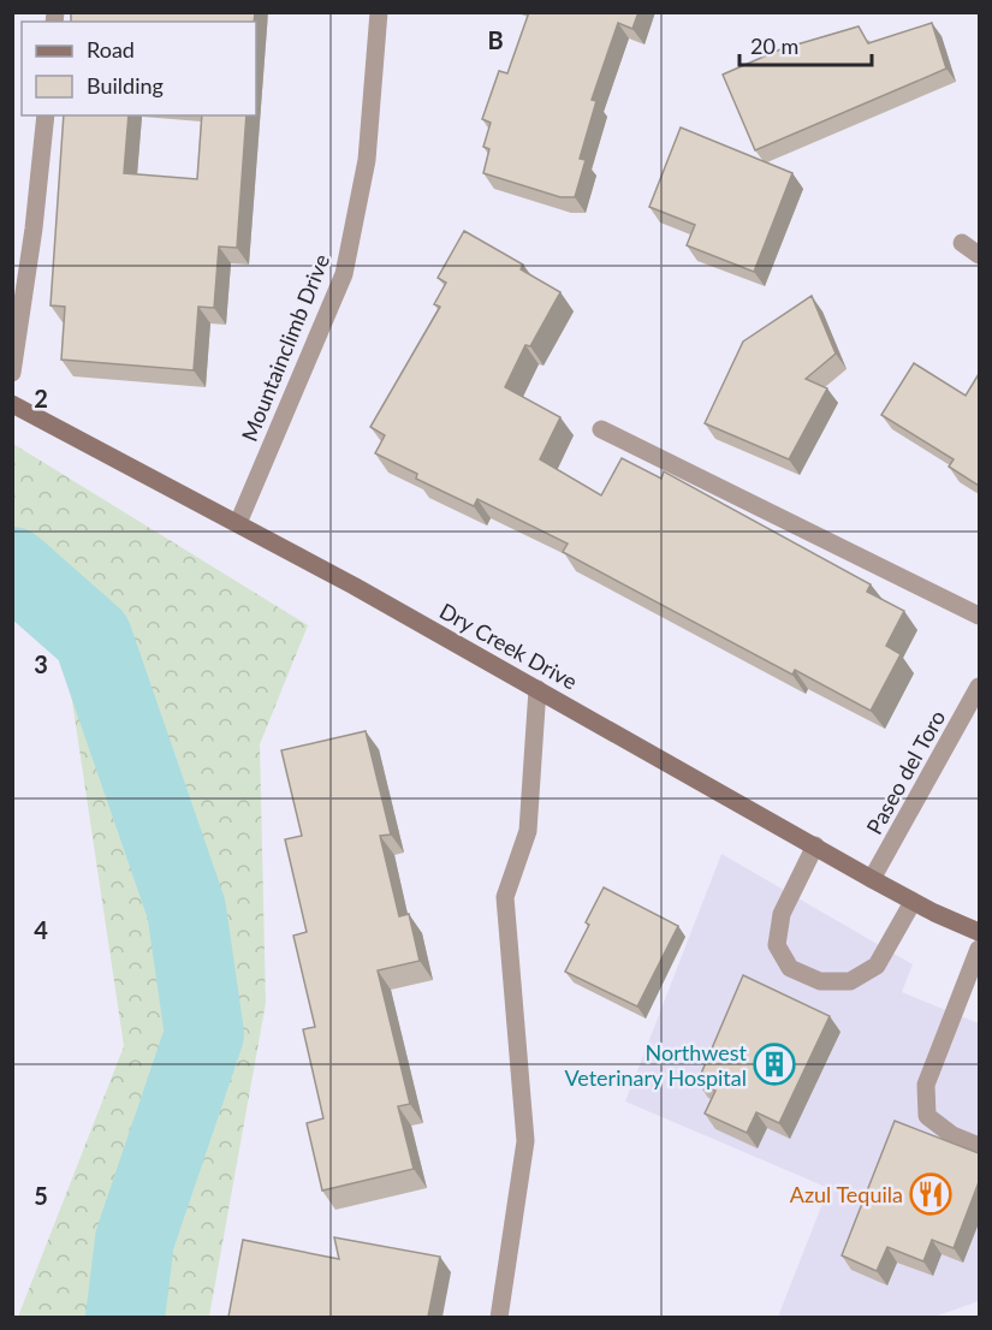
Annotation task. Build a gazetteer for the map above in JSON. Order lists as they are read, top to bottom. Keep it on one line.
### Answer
{"streets":{"street":["Mountainclimb Drive","Dry Creek Drive","Paseo del Toro"]},"crossings":[["Mountainclimb Drive","Dry Creek Drive"],["Dry Creek Drive","Paseo del Toro"]],"places":{"building":["Northwest Veterinary Hospital"],"restaurant":["Azul Tequila"]},"legend":["Road","Building"],"scale_bar":"20 m","grid":{"columns":["B"],"rows":["2","3","4","5"]}}
